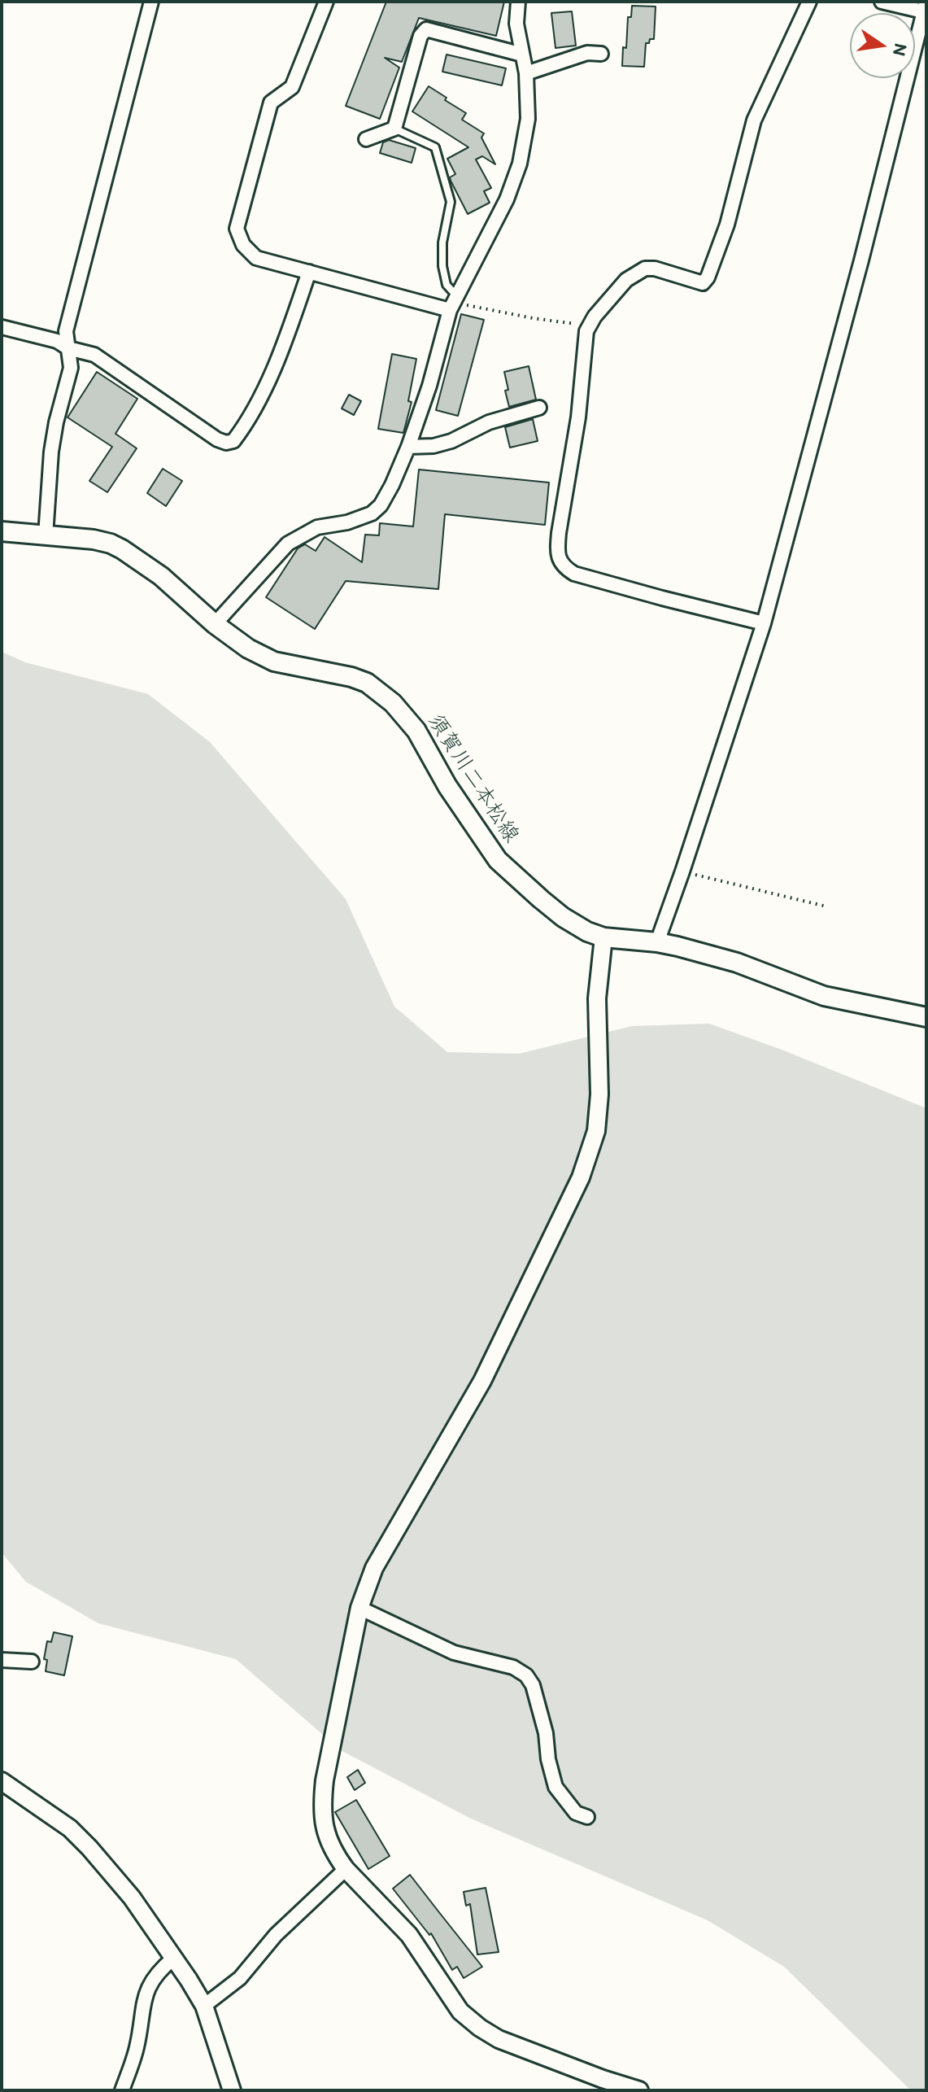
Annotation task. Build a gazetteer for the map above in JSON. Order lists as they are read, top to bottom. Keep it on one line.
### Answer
{"streets":{"main road":["須賀川二本松線"]},"north":"right"}
